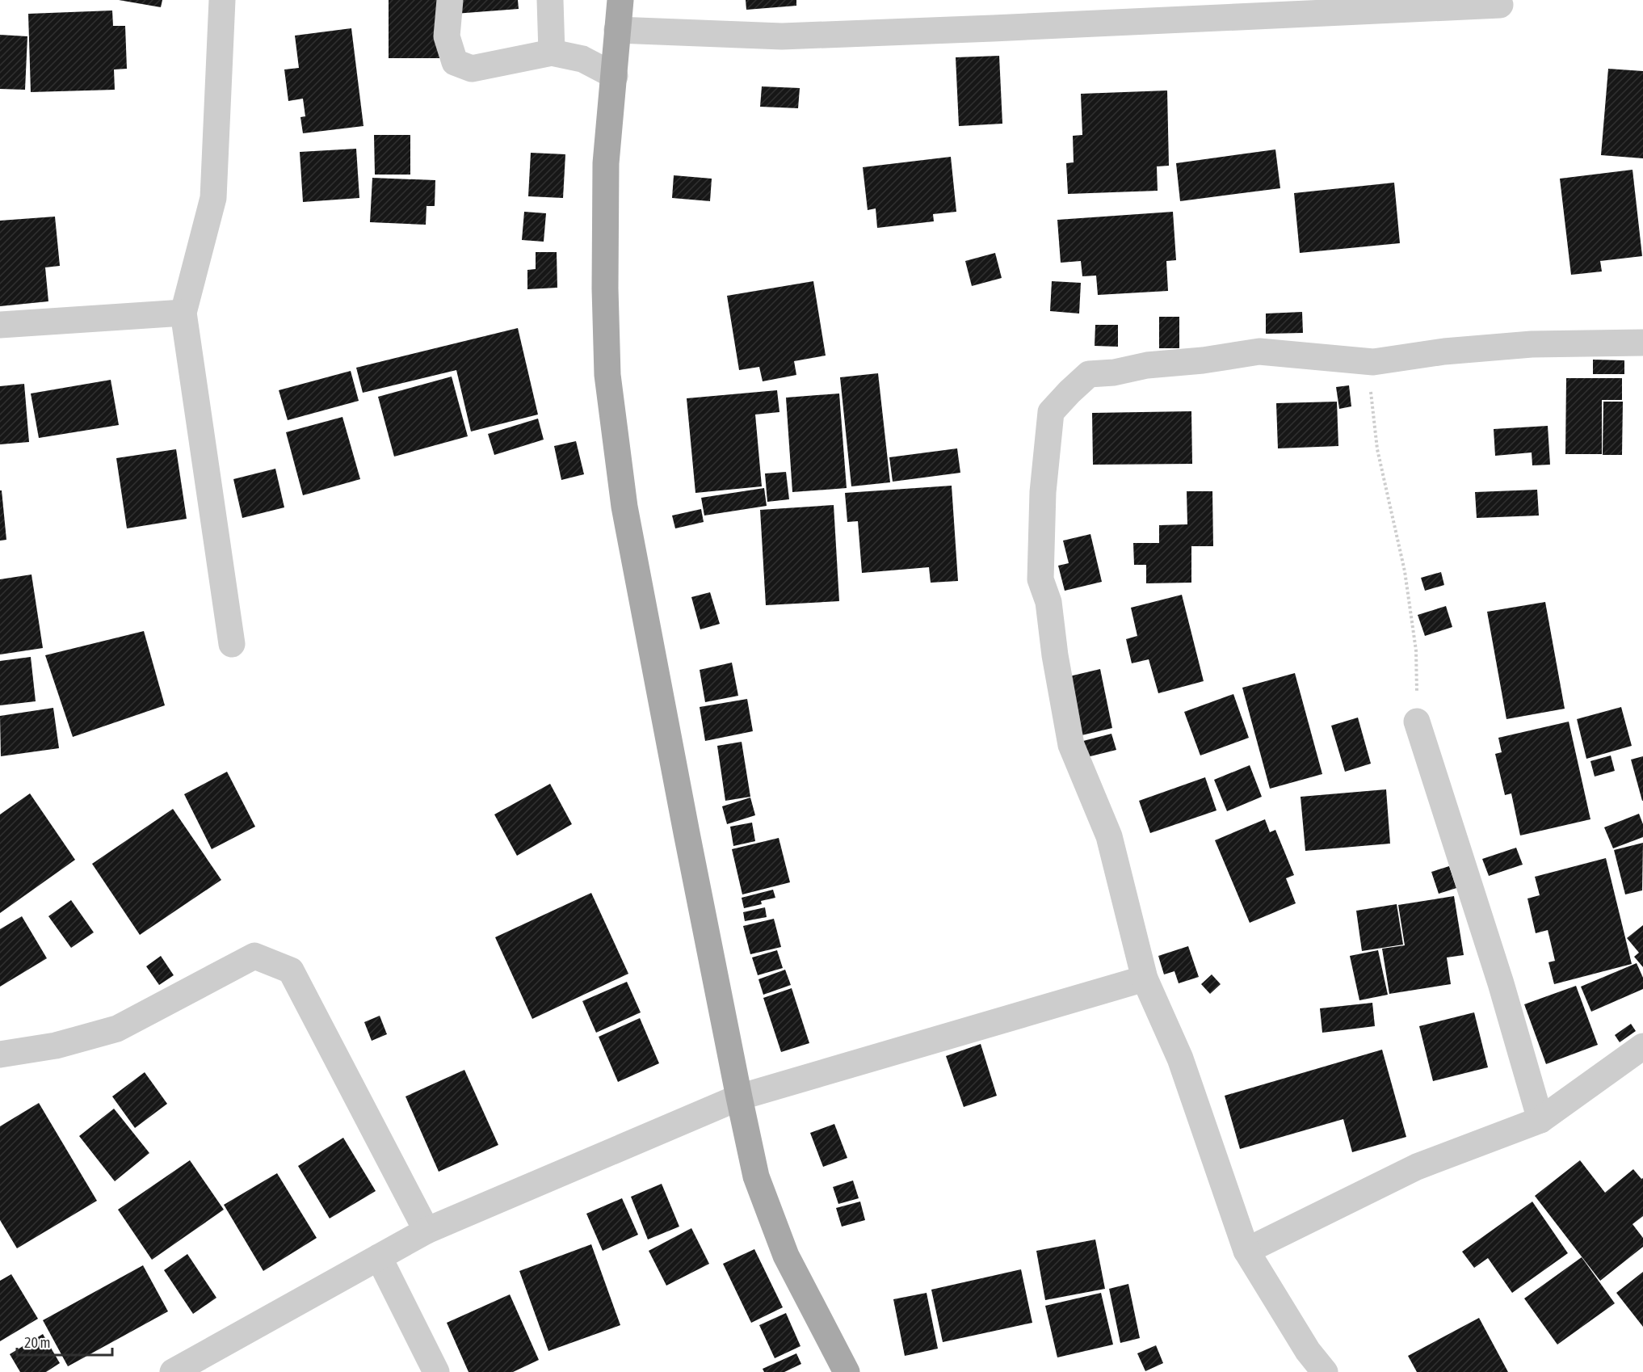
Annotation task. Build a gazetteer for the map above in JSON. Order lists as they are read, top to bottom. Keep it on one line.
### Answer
{"scale_bar":"20 m"}
